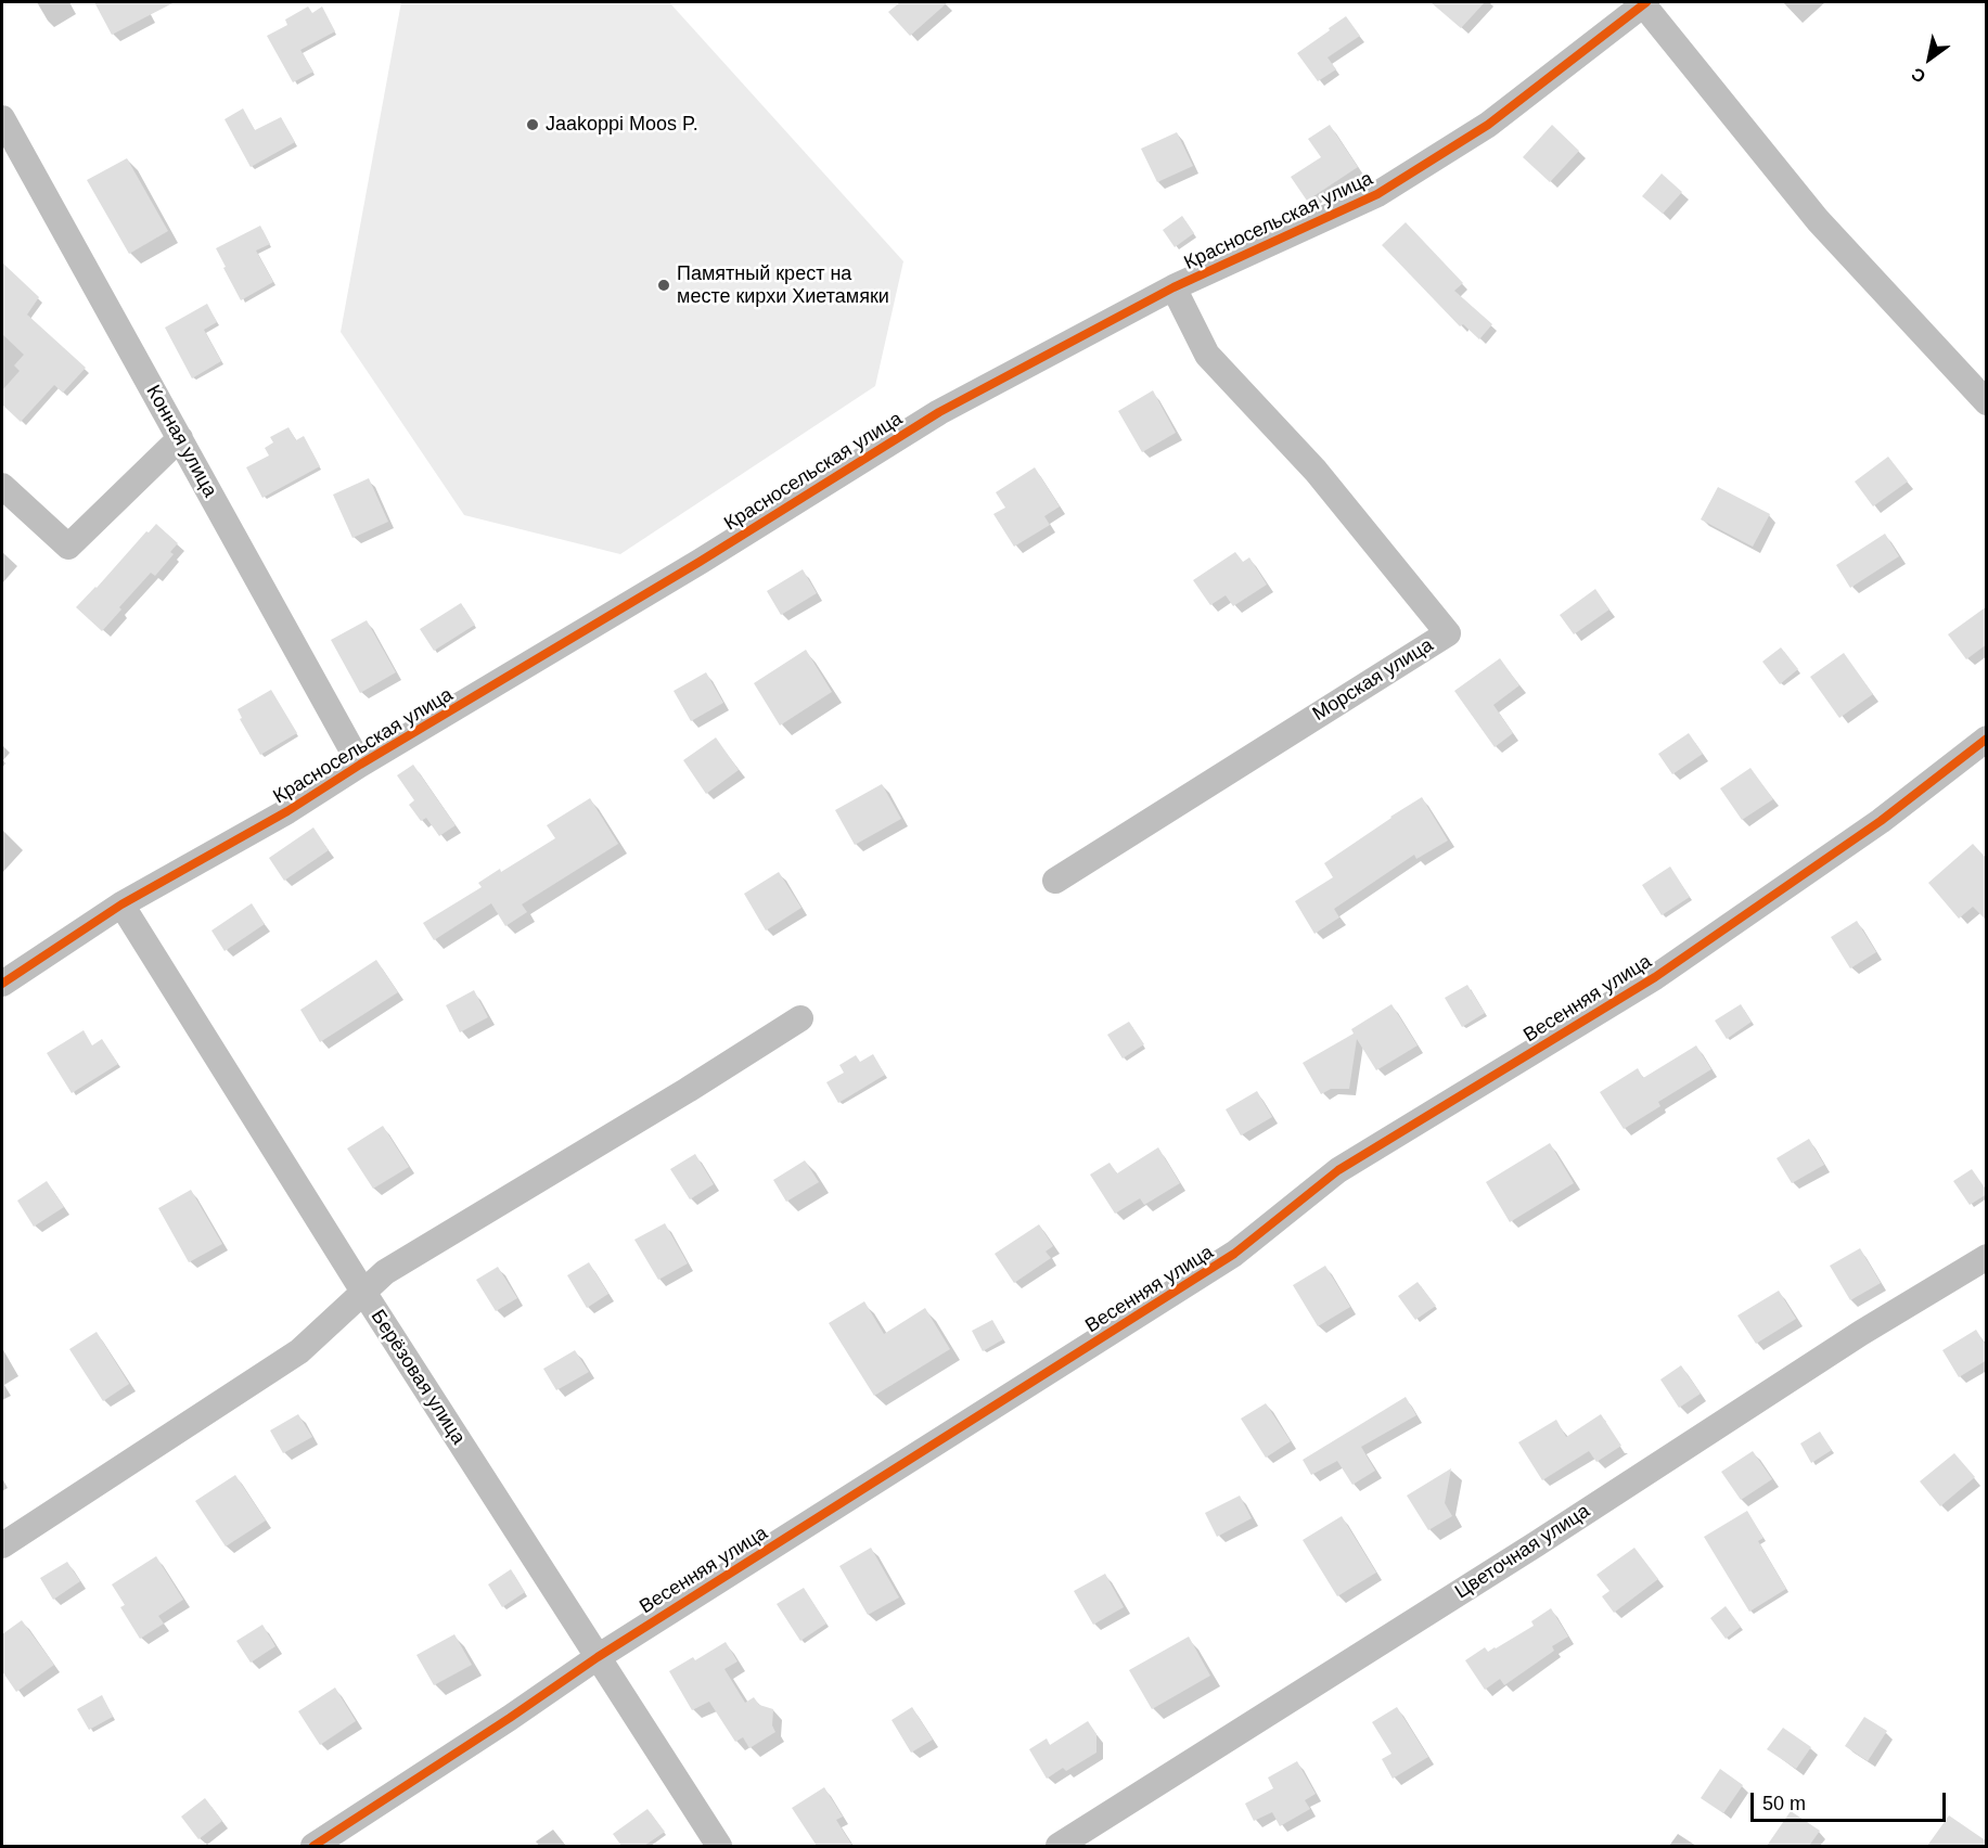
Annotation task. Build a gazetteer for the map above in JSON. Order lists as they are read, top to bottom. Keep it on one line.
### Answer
{"streets":{"street":["Красносельская улица","Конная улица","Морская улица","Весенняя улица","Берёзовая улица","Цветочная улица"]},"crossings":[["Красносельская улица","Конная улица"],["Красносельская улица","Морская улица"],["Красносельская улица","Берёзовая улица"],["Весенняя улица","Берёзовая улица"]],"places":["Jaakoppi Moos P.","Памятный крест на месте кирхи Хиетамяки"],"scale_bar":"50 m","north":"bottom left"}
